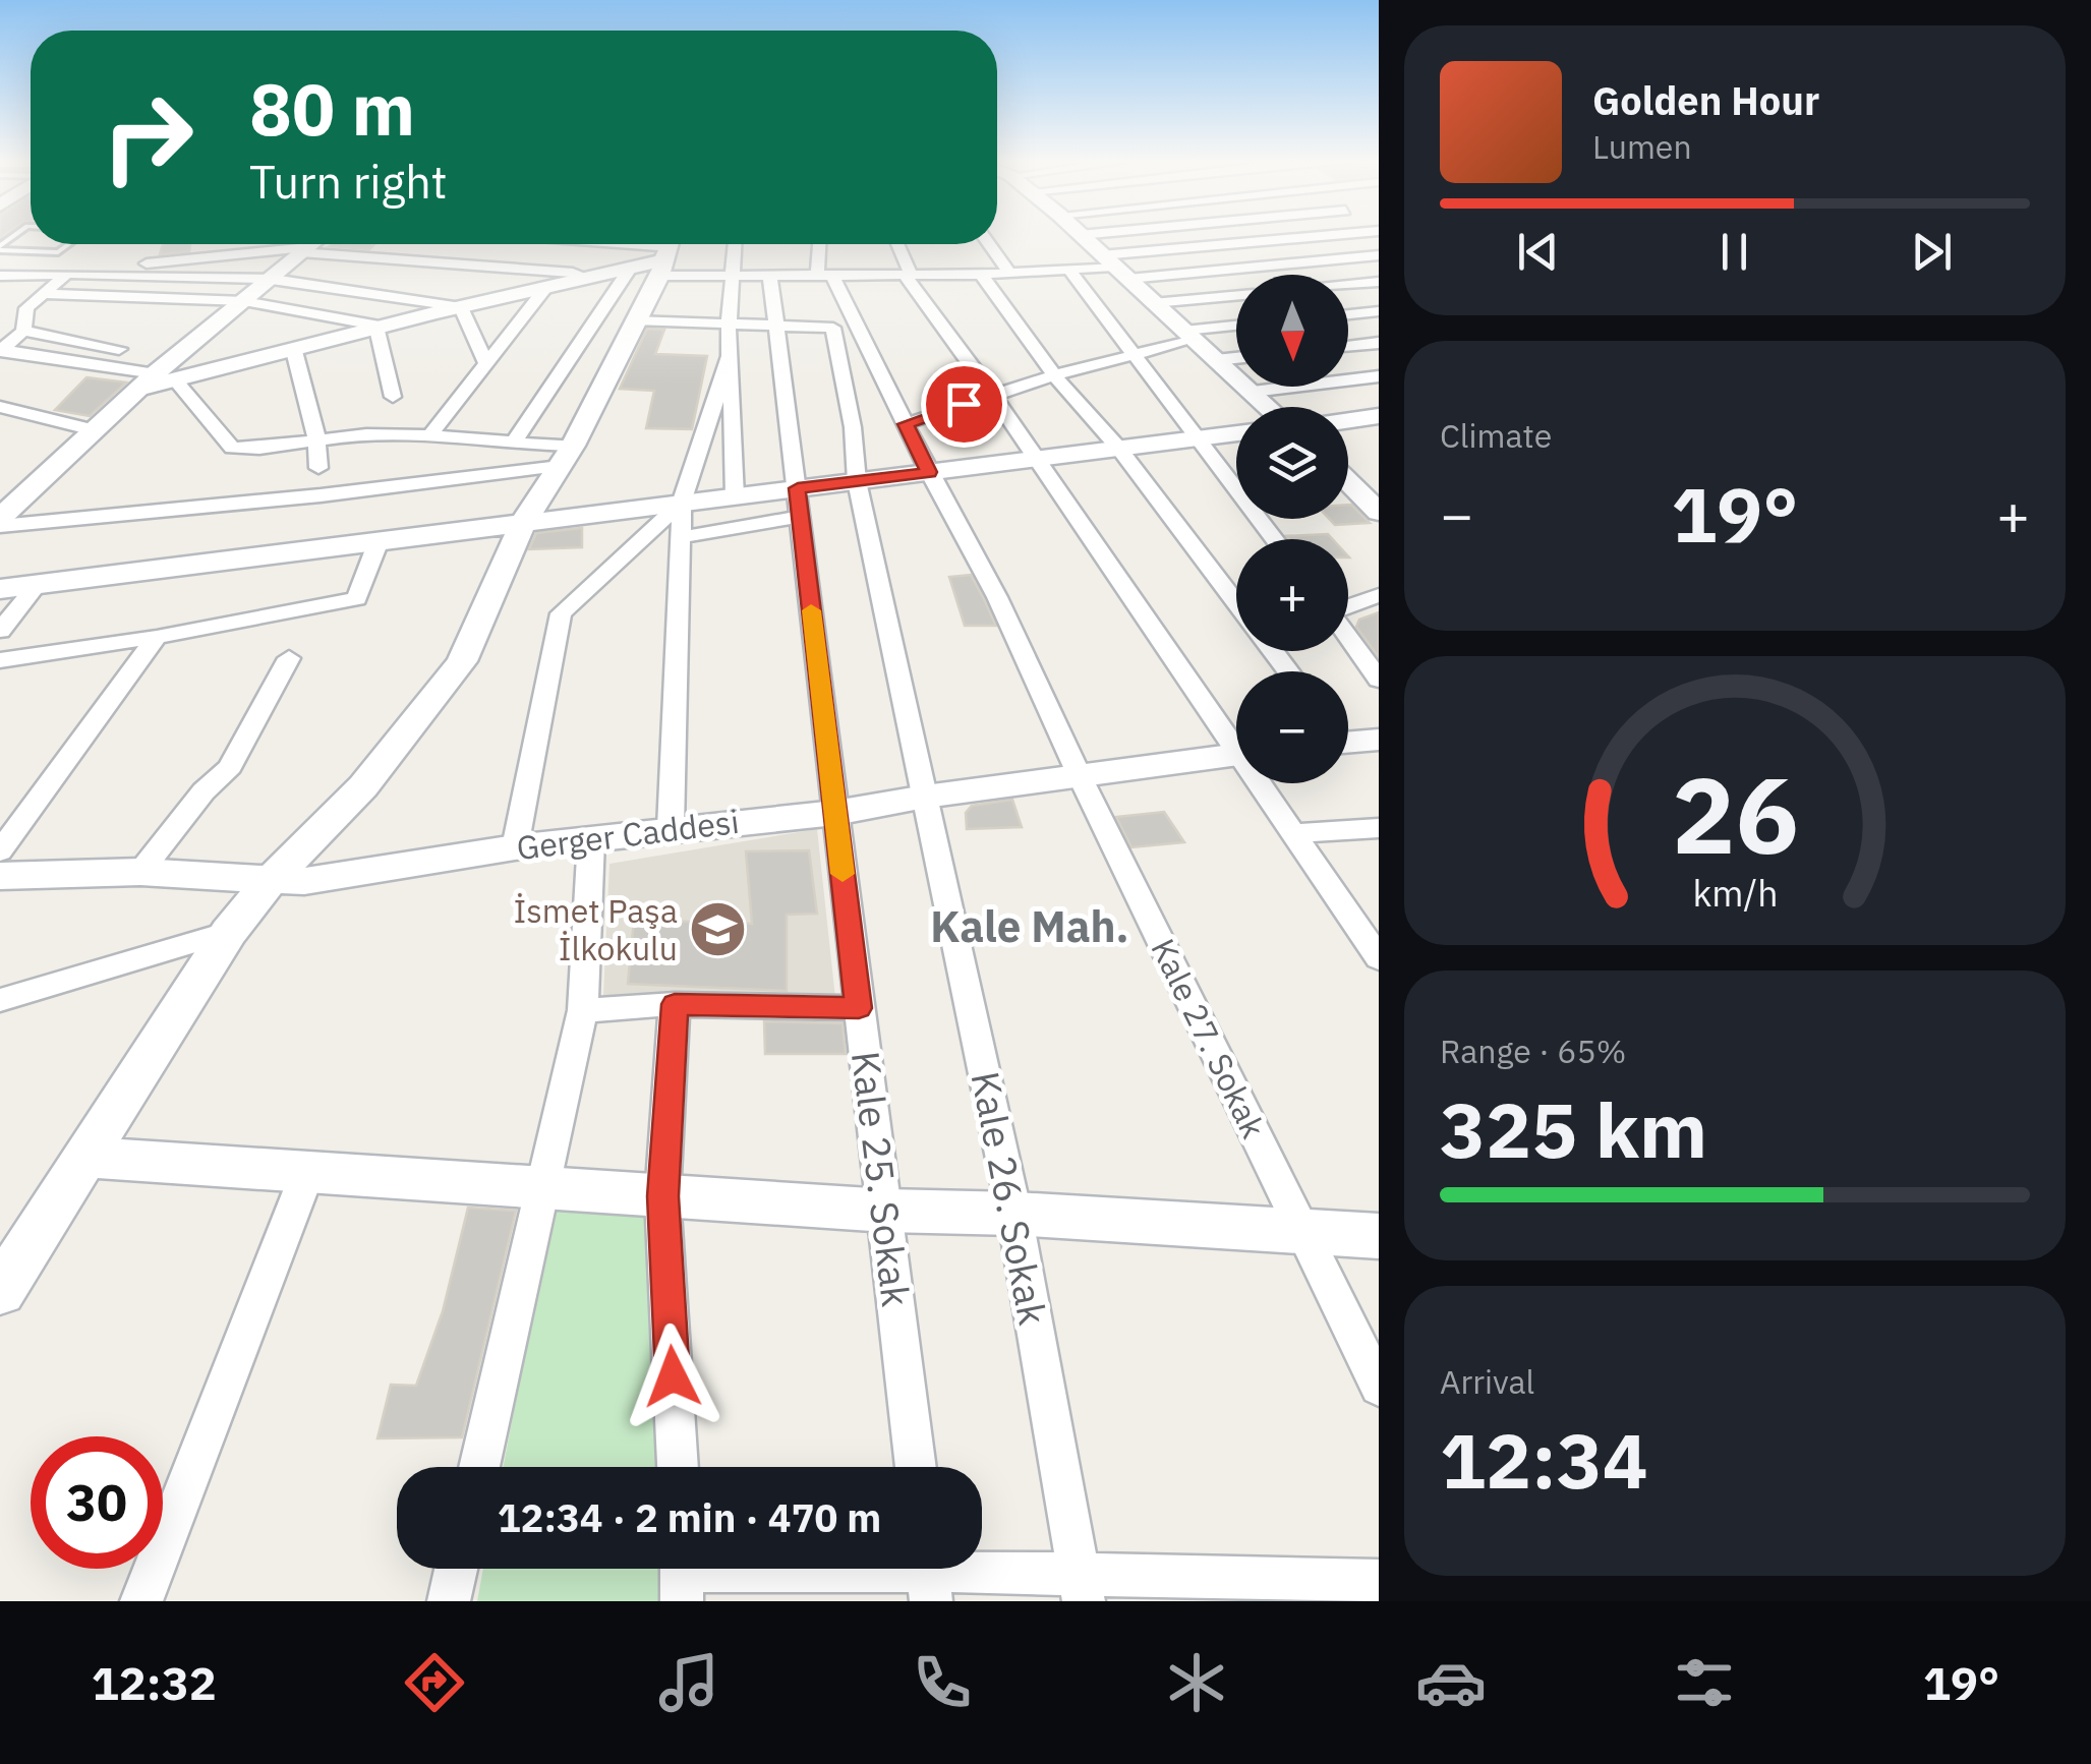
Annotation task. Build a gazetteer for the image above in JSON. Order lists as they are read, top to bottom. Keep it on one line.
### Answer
{"streets":{"street":["Gerger Caddesi","Kale 27. Sokak","Kale 25. Sokak","Kale 26. Sokak"]},"crossings":[["Gerger Caddesi","Kale 27. Sokak"],["Gerger Caddesi","Kale 25. Sokak"],["Gerger Caddesi","Kale 26. Sokak"]],"districts":["Kale Mah."],"places":{"school or university":["İsmet Paşa İlkokulu"]},"north":"bottom","page":{"turn":["80 m","Turn right"],"song":["Golden Hour","Lumen"],"map_buttons":["+","−"],"tile":["Climate",["Range · 65%","325 km"],["Arrival","12:34"]],"heat":["−","19°","+"],"limit":"30","trip":"12:34 · 2 min · 470 m","tabs":["12:32","19°"],"gauge":["26","km/h"]}}
